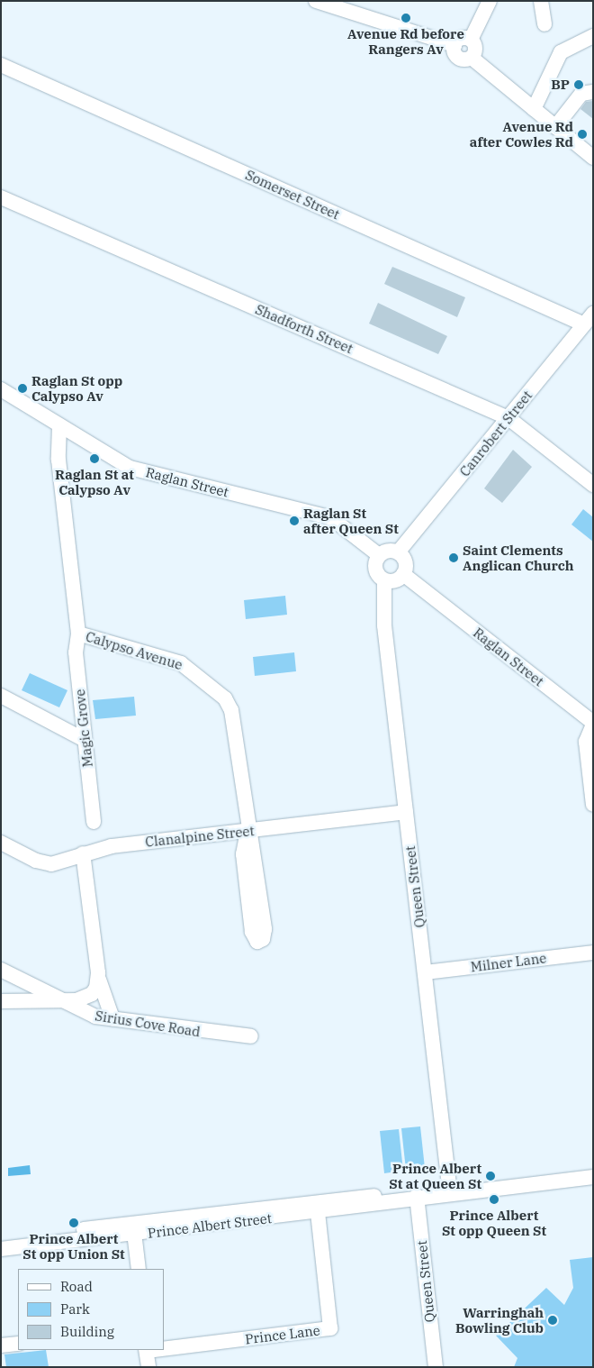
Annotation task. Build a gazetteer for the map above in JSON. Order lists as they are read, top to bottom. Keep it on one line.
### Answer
{"streets":{"street":["Somerset Street","Shadforth Street","Canrobert Street","Raglan Street","Calypso Avenue","Magic Grove","Clanalpine Street","Queen Street","Milner Lane","Sirius Cove Road","Prince Albert Street","Prince Lane"]},"crossings":[["Somerset Street","Canrobert Street"],["Shadforth Street","Canrobert Street"],["Canrobert Street","Raglan Street"],["Canrobert Street","Queen Street"],["Raglan Street","Calypso Avenue"],["Raglan Street","Queen Street"],["Calypso Avenue","Magic Grove"],["Calypso Avenue","Clanalpine Street"],["Clanalpine Street","Queen Street"],["Queen Street","Milner Lane"],["Queen Street","Prince Albert Street"],["Prince Albert Street","Prince Lane"]],"places":["Avenue Rd before Rangers Av","BP","Avenue Rd after Cowles Rd","Raglan St opp Calypso Av","Raglan St at Calypso Av","Raglan St after Queen St","Saint Clements Anglican Church","Prince Albert St at Queen St","Prince Albert St opp Queen St","Prince Albert St opp Union St","Warringhah Bowling Club"],"legend":["Road","Park","Building"]}
